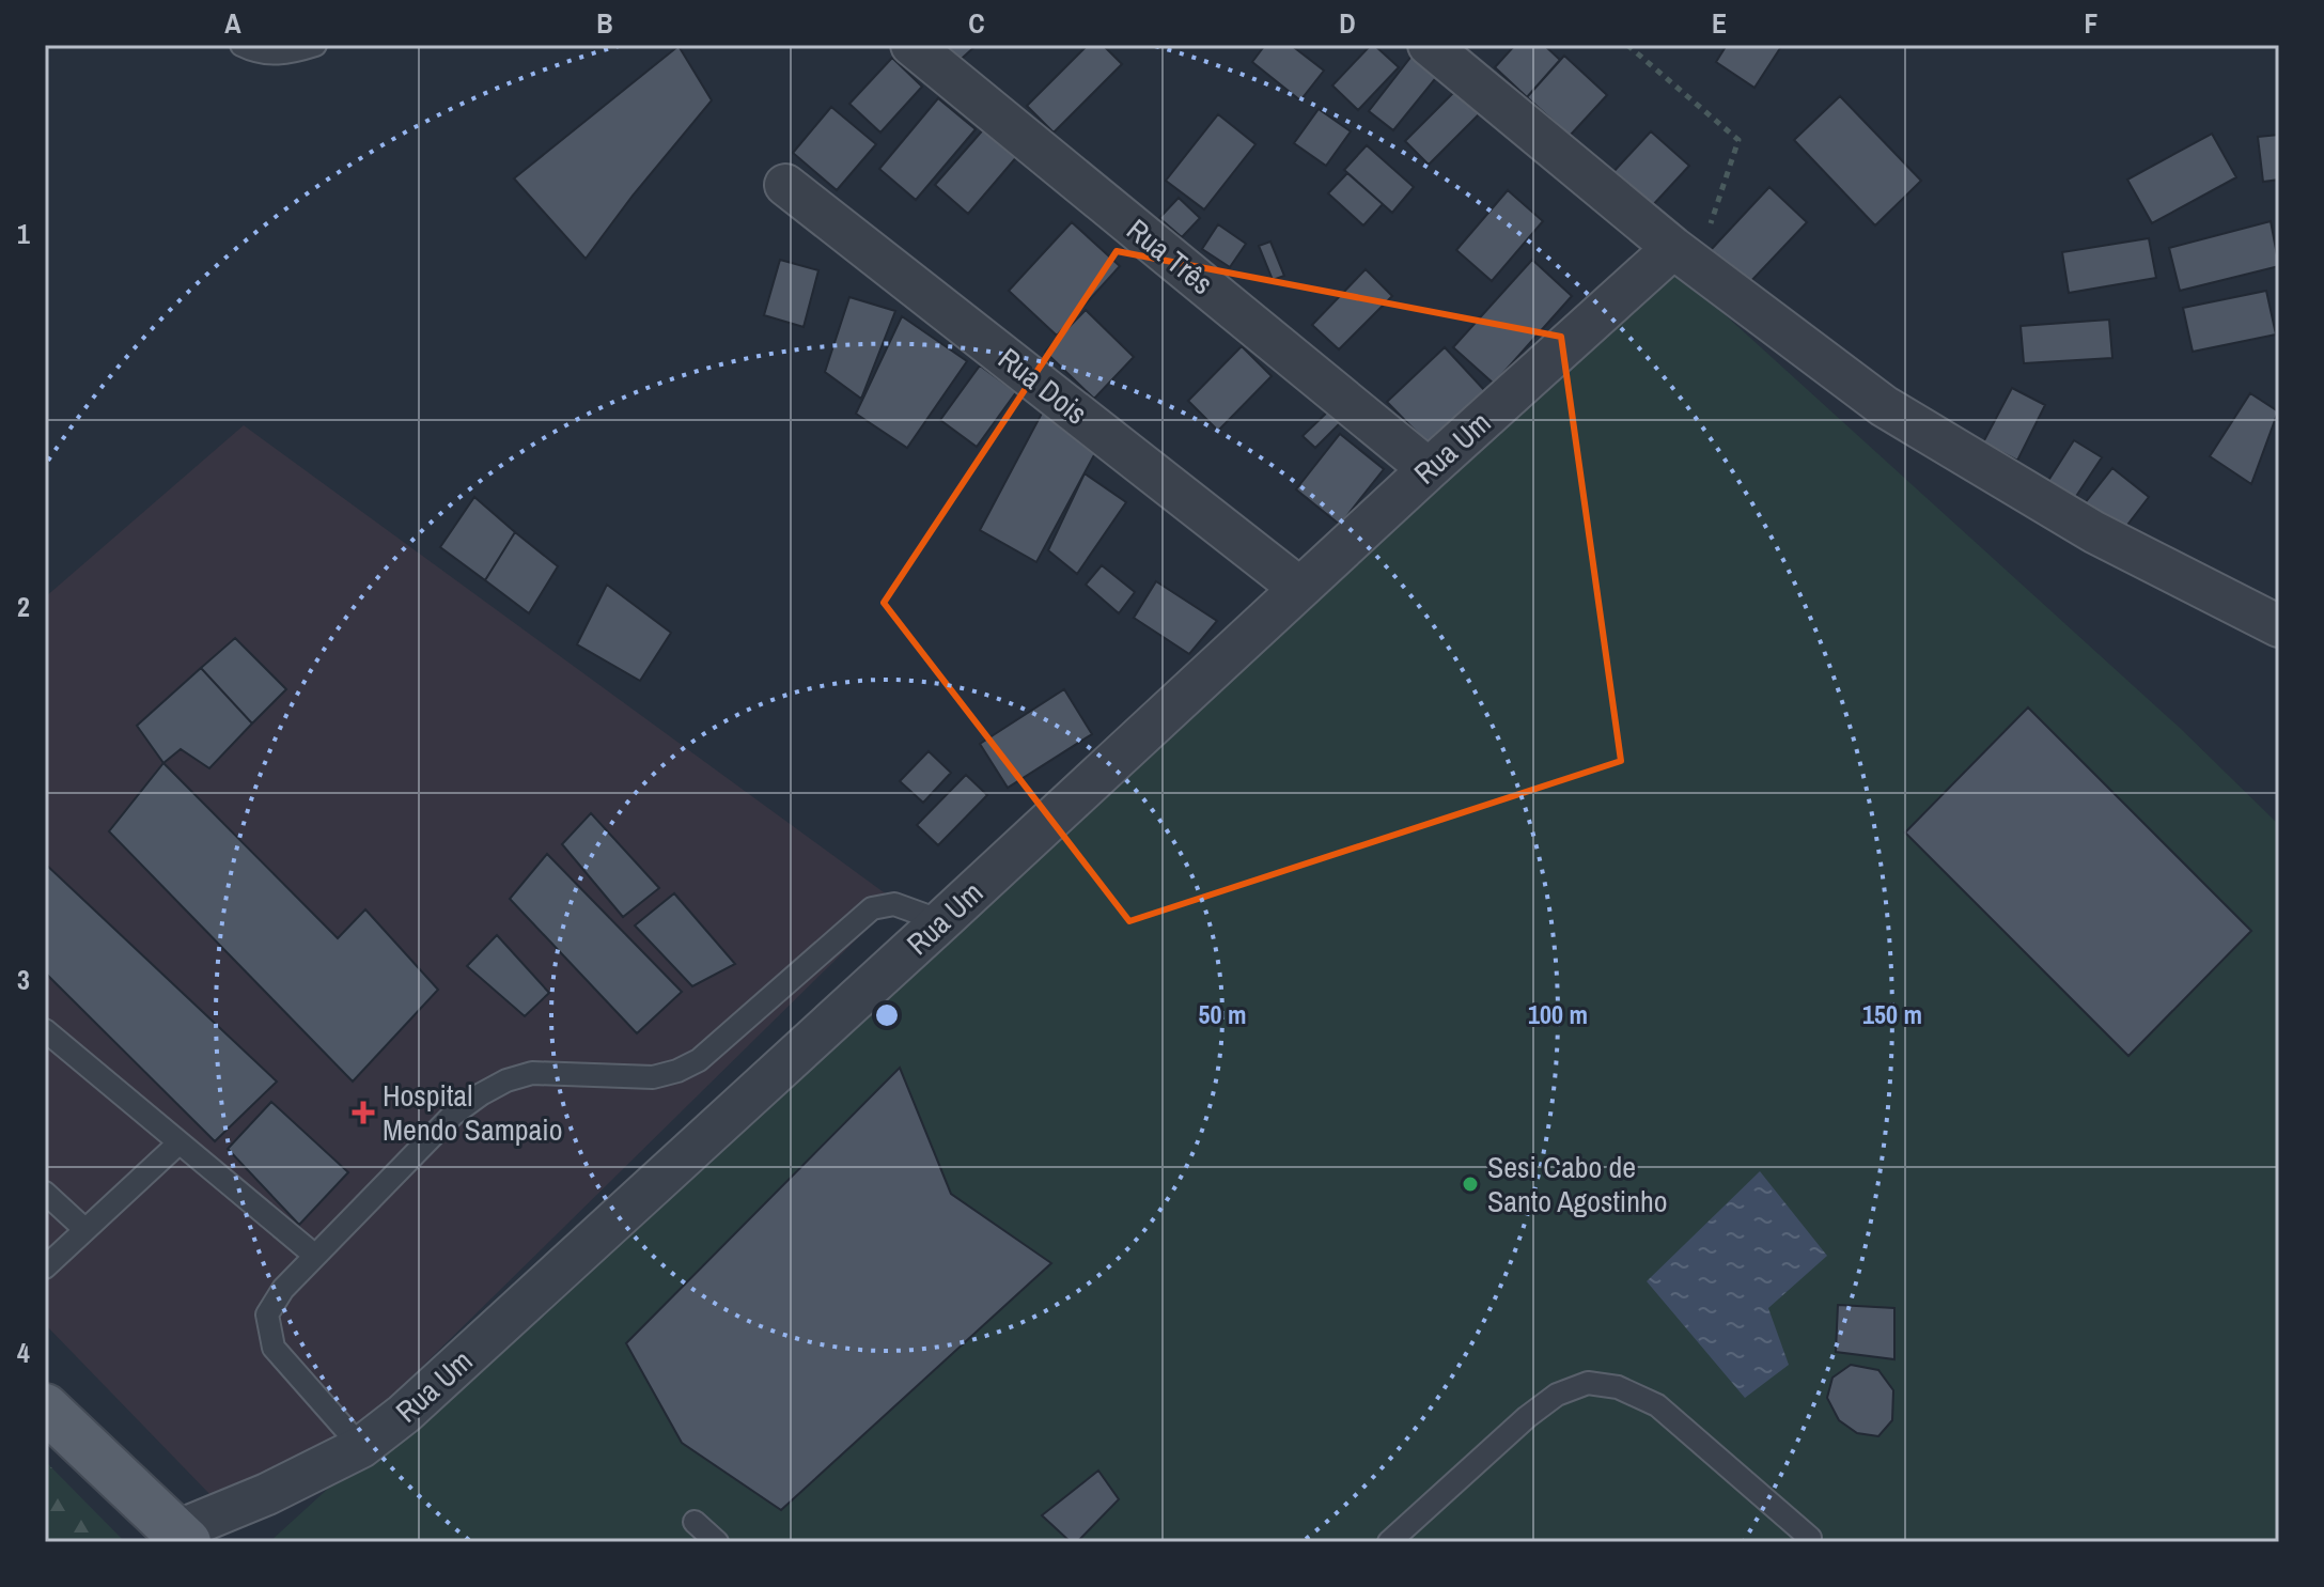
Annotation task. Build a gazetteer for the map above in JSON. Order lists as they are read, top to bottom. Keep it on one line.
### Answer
{"streets":{"street":["Rua Três","Rua Dois","Rua Um"]},"crossings":[["Rua Três","Rua Um"],["Rua Dois","Rua Um"]],"places":{"health":["Hospital Mendo Sampaio"],"other":["Sesi Cabo de Santo Agostinho"]},"grid":{"columns":["A","B","C","D","E","F"],"rows":["1","2","3","4"]},"rings":["50 m","100 m","150 m"]}
